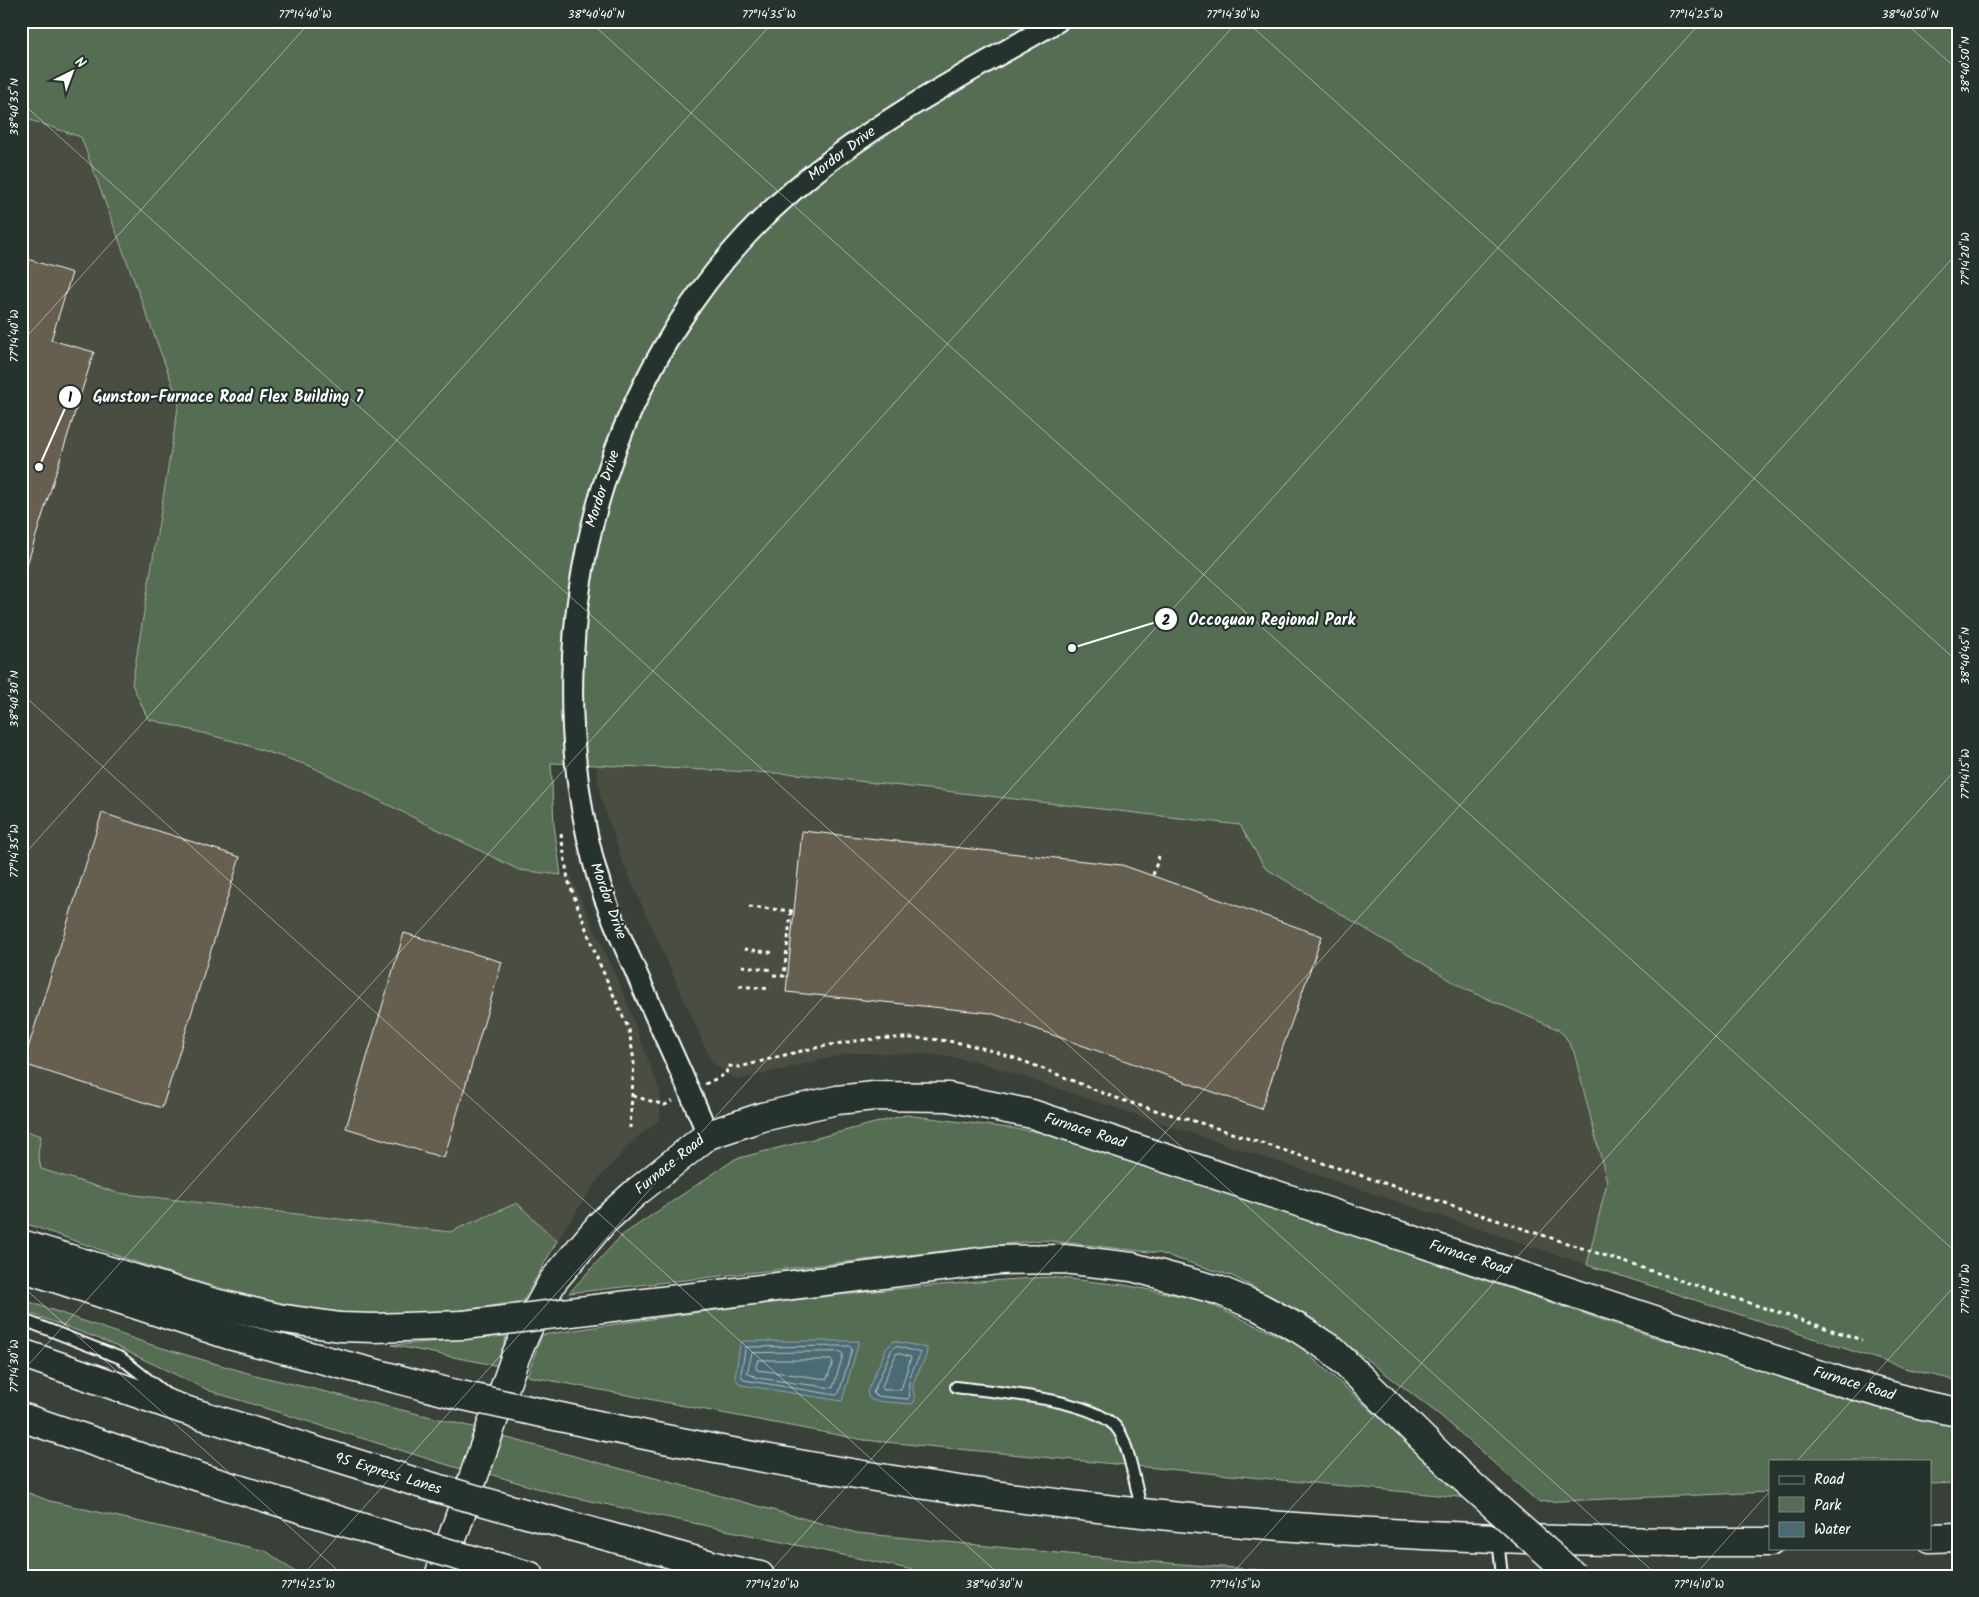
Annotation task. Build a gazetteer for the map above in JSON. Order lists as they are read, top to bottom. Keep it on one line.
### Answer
{"streets":{"main road":["Furnace Road","95 Express Lanes"],"street":["Mordor Drive"]},"crossings":[["Mordor Drive","Furnace Road"]],"places":["Gunston-Furnace Road Flex Building 7","Occoquan Regional Park"],"legend":["Road","Park","Water"],"north":"top right","coordinates":["77°14'40\"W","38°40'40\"N","77°14'35\"W","77°14'30\"W","77°14'25\"W","38°40'50\"N","38°40'35\"N","77°14'20\"W","38°40'45\"N","38°40'30\"N","77°14'15\"W","77°14'10\"W"]}
